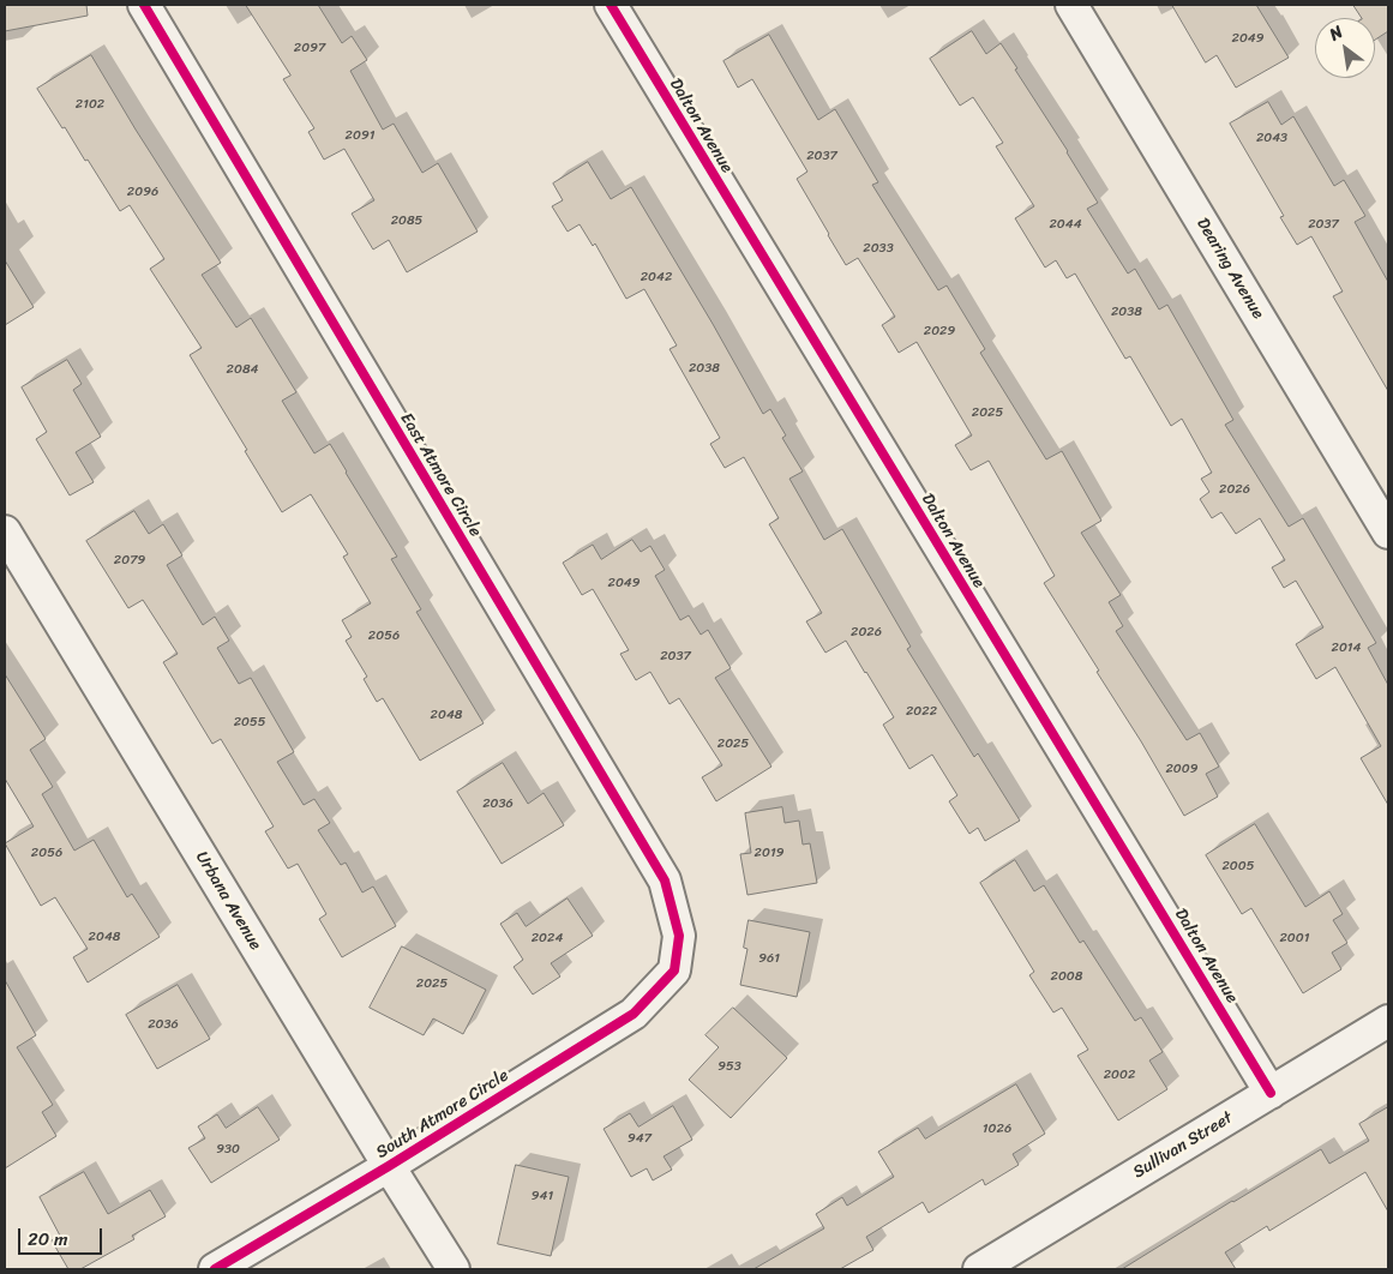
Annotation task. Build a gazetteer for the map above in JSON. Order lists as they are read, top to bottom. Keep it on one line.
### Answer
{"streets":{"street":["Dalton Avenue","Dearing Avenue","East Atmore Circle","Urbana Avenue","South Atmore Circle","Sullivan Street"]},"crossings":[["Dalton Avenue","Sullivan Street"],["East Atmore Circle","South Atmore Circle"],["Urbana Avenue","South Atmore Circle"]],"house_numbers":["2049","2097","2102","2091","2043","2037","2096","2085","2044","2037","2033","2042","2038","2029","2038","2084","2025","2026","2079","2049","2026","2056","2014","2037","2022","2048","2055","2025","2009","2036","2056","2019","2005","2048","2024","2001","961","2008","2025","2036","953","2002","1026","947","930","941"],"scale_bar":"20 m","north":"top left"}
